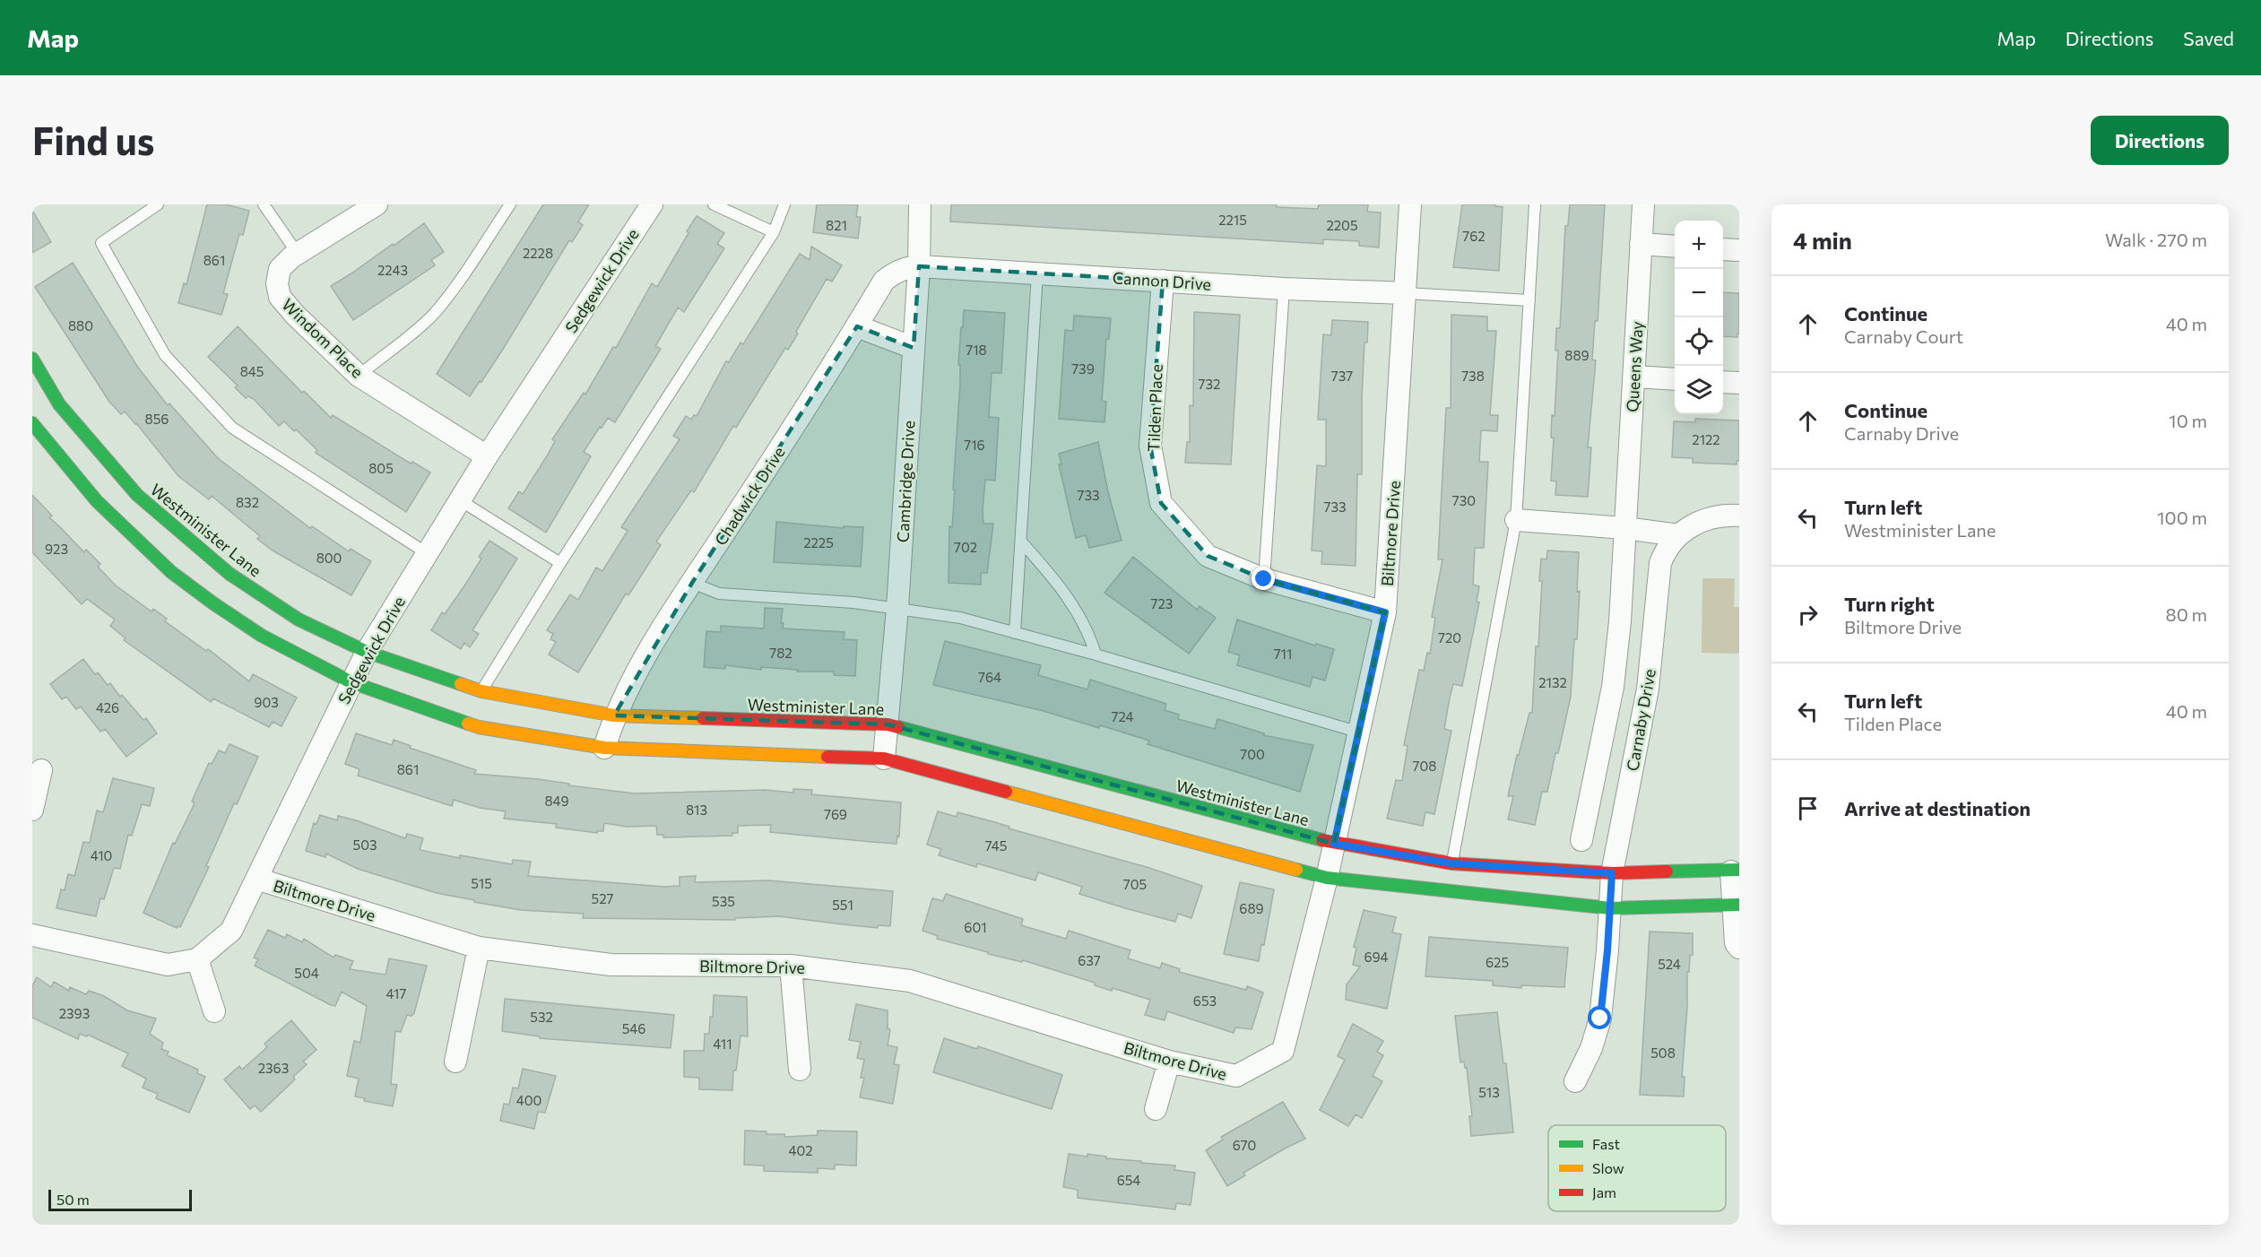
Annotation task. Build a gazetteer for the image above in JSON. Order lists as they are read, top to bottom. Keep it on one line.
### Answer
{"streets":{"street":["Sedgewick Drive","Cannon Drive","Windom Place","Queens Way","Tilden Place","Cambridge Drive","Chadwick Drive","Westminister Lane","Biltmore Drive","Carnaby Drive"]},"crossings":[["Sedgewick Drive","Windom Place"],["Sedgewick Drive","Westminister Lane"],["Sedgewick Drive","Biltmore Drive"],["Cannon Drive","Tilden Place"],["Cannon Drive","Cambridge Drive"],["Cannon Drive","Chadwick Drive"],["Cannon Drive","Biltmore Drive"],["Tilden Place","Biltmore Drive"],["Cambridge Drive","Chadwick Drive"],["Cambridge Drive","Westminister Lane"],["Chadwick Drive","Westminister Lane"],["Westminister Lane","Biltmore Drive"],["Westminister Lane","Carnaby Drive"]],"house_numbers":["2215","821","2205","762","2228","861","2243","880","718","889","739","845","737","738","732","856","2122","716","805","733","730","832","733","2225","702","923","800","723","720","782","711","764","2132","903","426","724","700","708","861","849","813","769","503","745","410","515","705","527","535","551","689","601","694","637","625","524","504","417","653","2393","532","546","411","508","2363","513","400","670","402","654"],"legend":["Fast","Slow","Jam"],"scale_bar":"50 m","page":{"header":"Map","nav":["Map","Directions","Saved"],"buttons":"Directions","title":"Find us","heading":["4 min","Walk · 270 m"],"map_buttons":["+","−"],"list":[["Continue","Carnaby Court","40 m"],["Continue","Carnaby Drive","10 m"],["Turn left","Westminister Lane","100 m"],["Turn right","Biltmore Drive","80 m"],["Turn left","Tilden Place","40 m"],"Arrive at destination"],"scale":"50 m"}}
